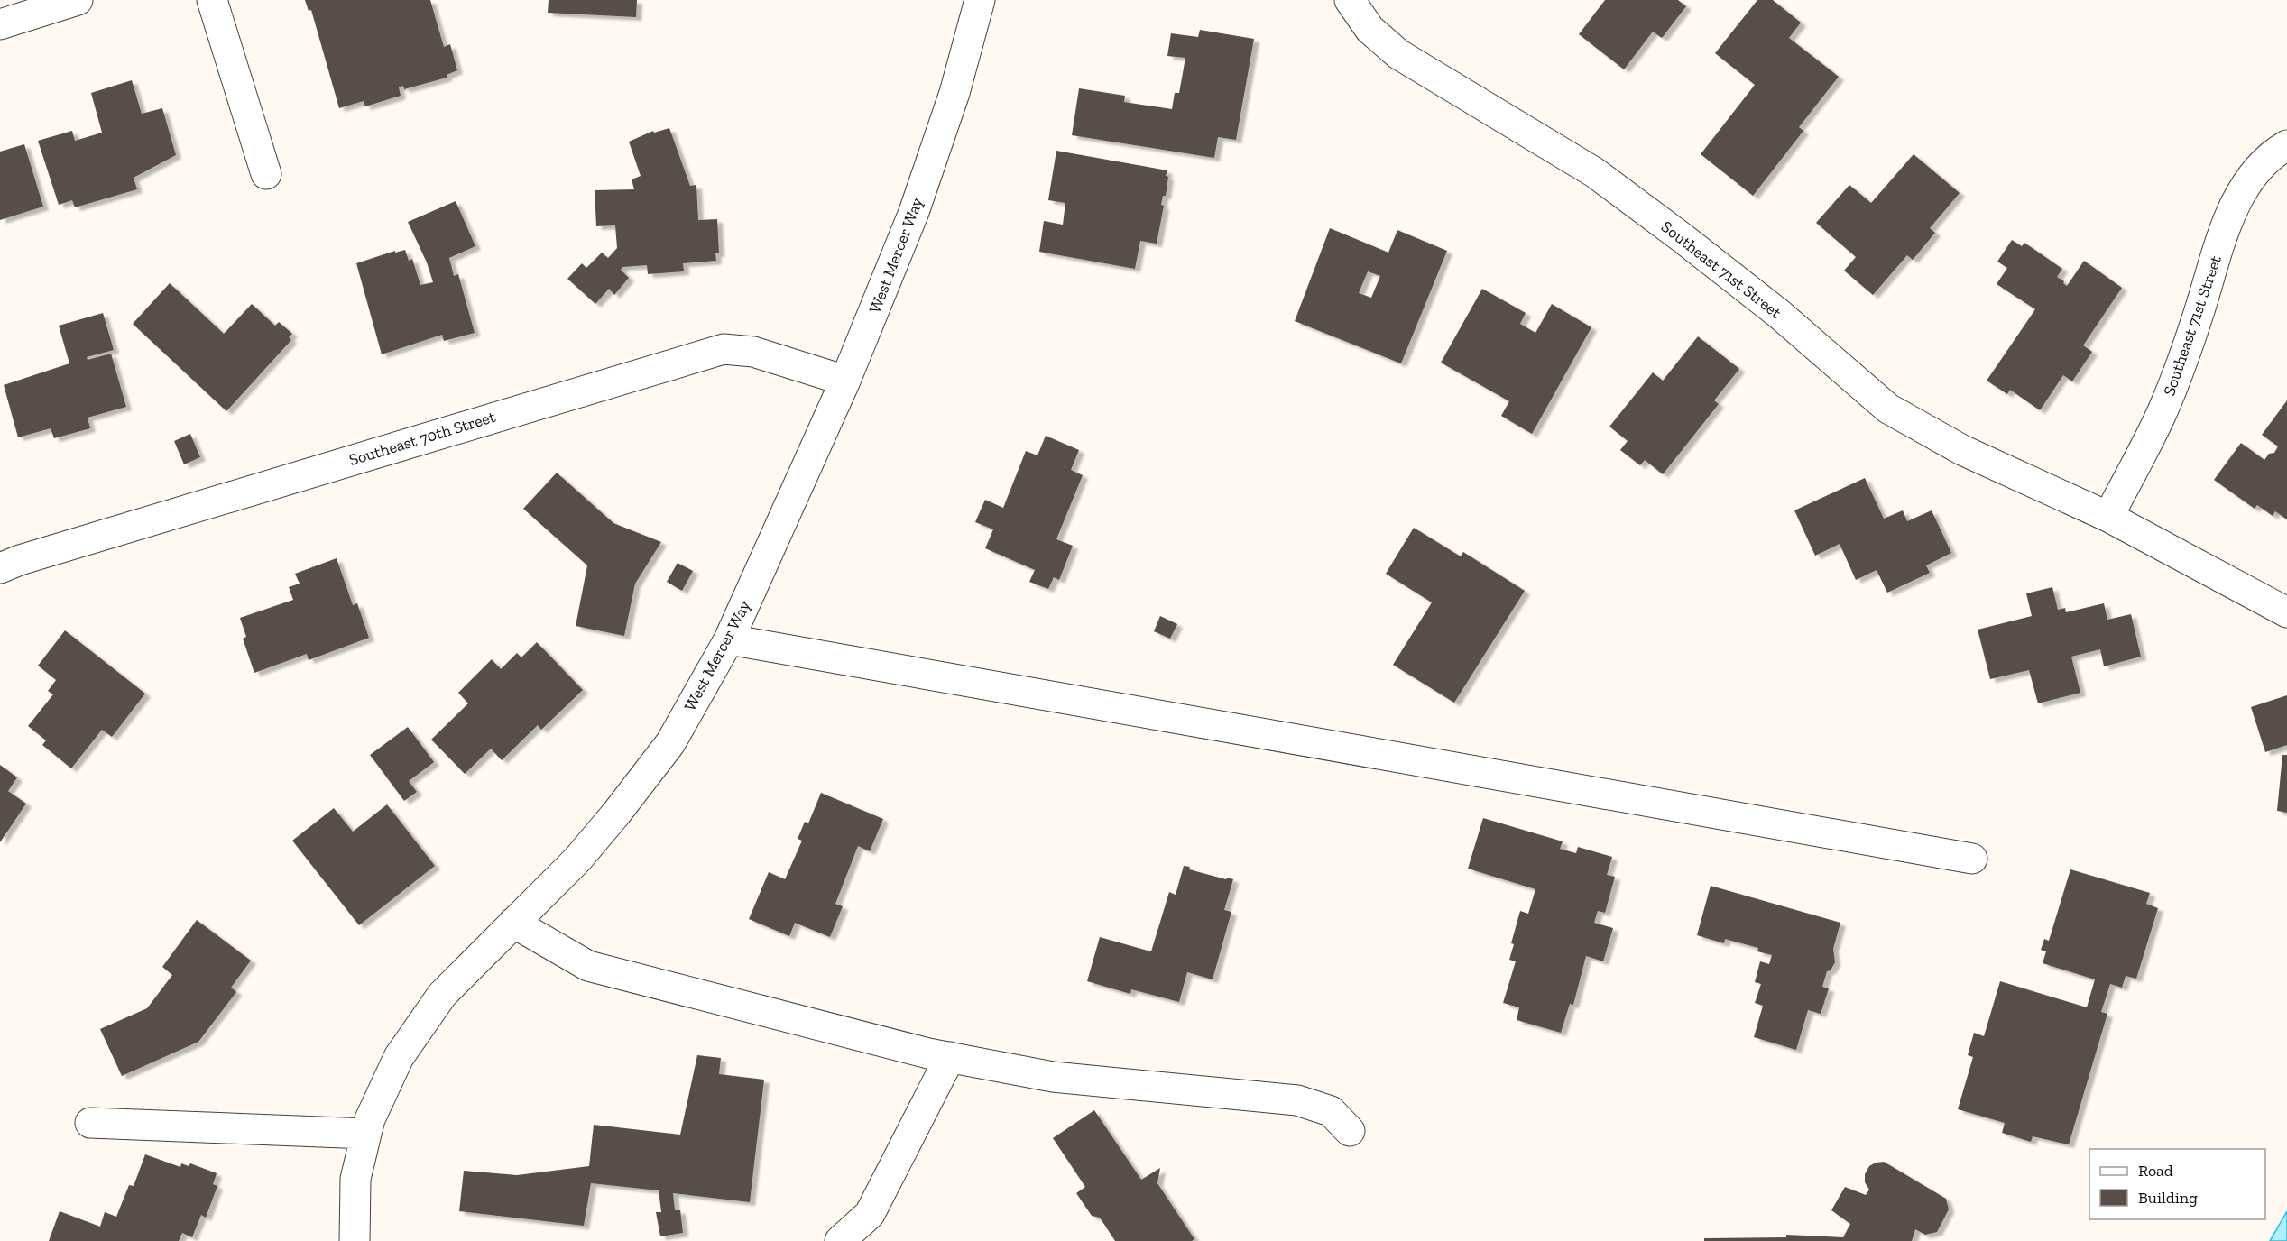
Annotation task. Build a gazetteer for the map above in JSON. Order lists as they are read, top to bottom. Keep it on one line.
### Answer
{"streets":{"street":["West Mercer Way","Southeast 71st Street","Southeast 70th Street"]},"crossings":[["West Mercer Way","Southeast 70th Street"]],"legend":["Road","Building"]}
